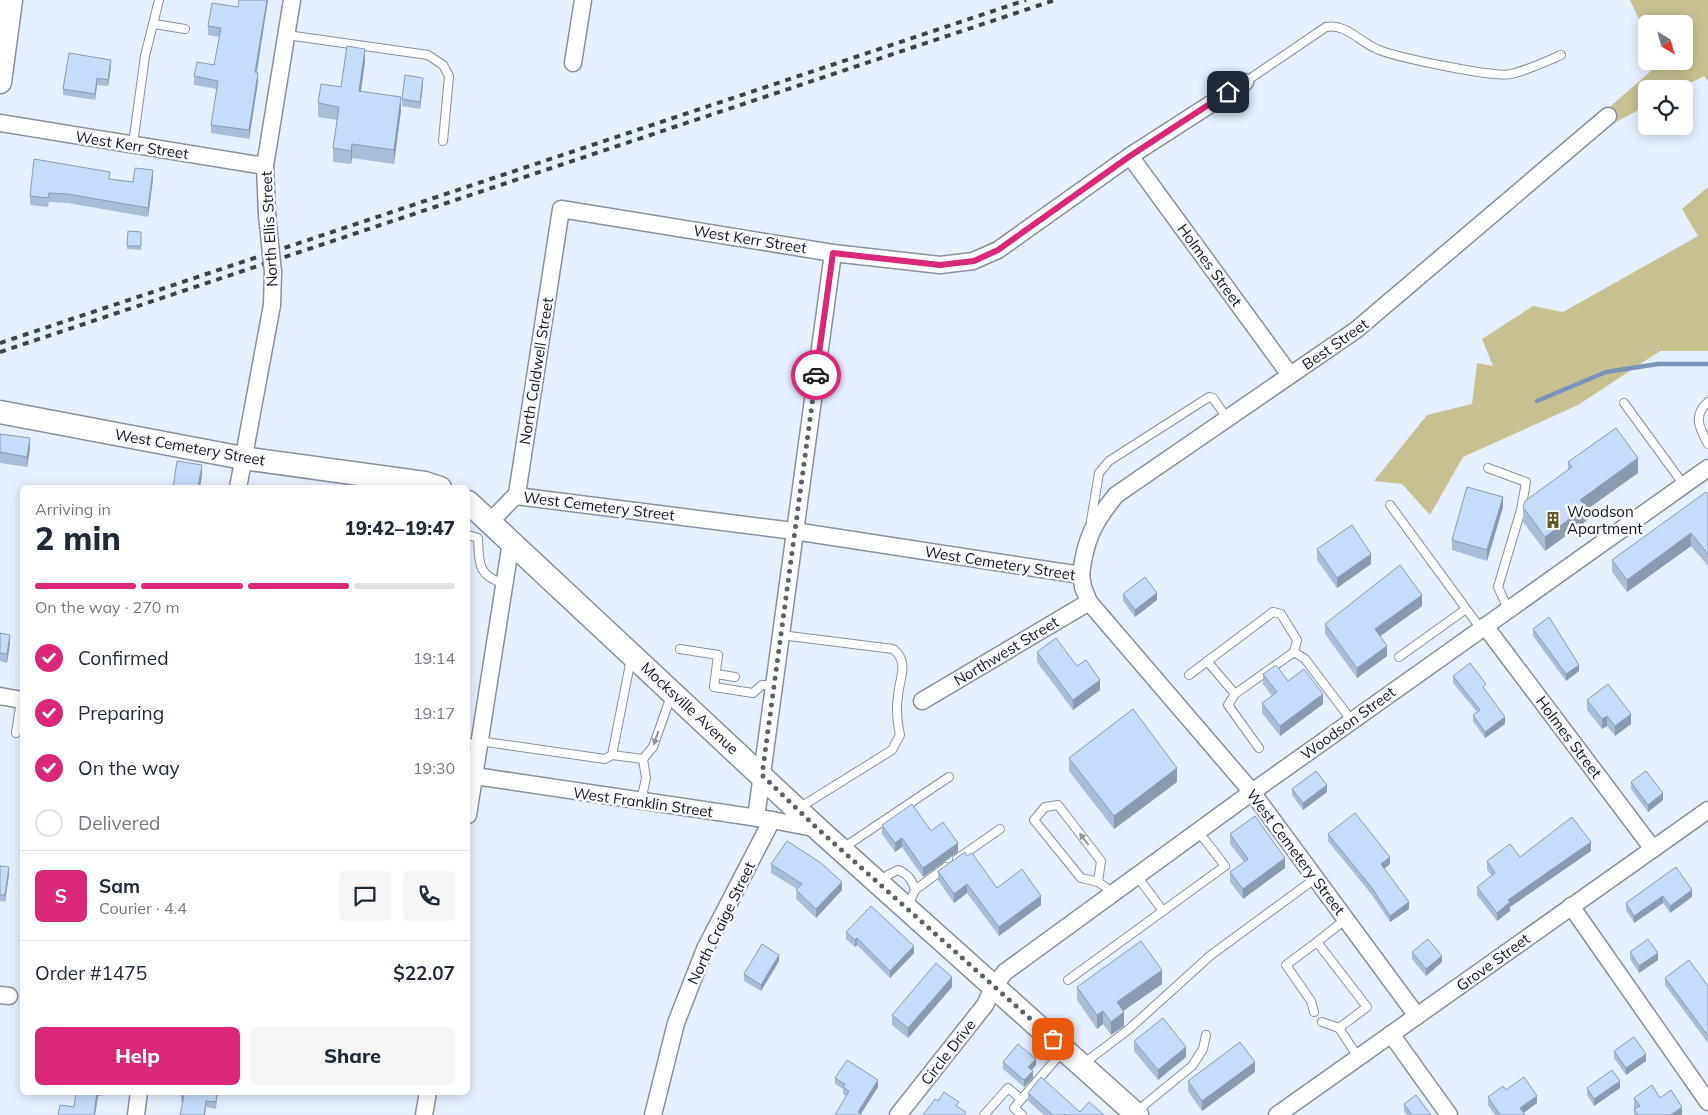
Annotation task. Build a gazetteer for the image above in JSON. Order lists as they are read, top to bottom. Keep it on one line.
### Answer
{"streets":{"street":["West Kerr Street","North Ellis Street","Holmes Street","Best Street","North Caldwell Street","West Cemetery Street","Northwest Street","Mocksville Avenue","Woodson Street","West Franklin Street","North Craige Street","Grove Street","Circle Drive"]},"crossings":[["West Kerr Street","North Ellis Street"],["West Kerr Street","Holmes Street"],["West Kerr Street","North Caldwell Street"],["West Kerr Street","North Craige Street"],["North Ellis Street","West Cemetery Street"],["Holmes Street","Best Street"],["Holmes Street","Woodson Street"],["Holmes Street","Grove Street"],["Best Street","West Cemetery Street"],["North Caldwell Street","West Cemetery Street"],["West Cemetery Street","Northwest Street"],["West Cemetery Street","Woodson Street"],["West Cemetery Street","North Craige Street"],["West Cemetery Street","Grove Street"],["Mocksville Avenue","Woodson Street"],["Mocksville Avenue","West Franklin Street"],["Mocksville Avenue","North Craige Street"],["Mocksville Avenue","Circle Drive"],["Woodson Street","Circle Drive"],["West Franklin Street","North Craige Street"]],"places":{"building":["Woodson Apartment"]},"north":"bottom right","page":{"heading":["2 min","Arriving in","19:42–19:47"],"panel":["Sam","Courier · 4.4","Order #1475","$22.07"],"bar":"On the way · 270 m","list":[["Confirmed","19:14"],["Preparing","19:17"],["On the way","19:30"],"Delivered"],"round":"S","buttons":["Help","Share"]}}
